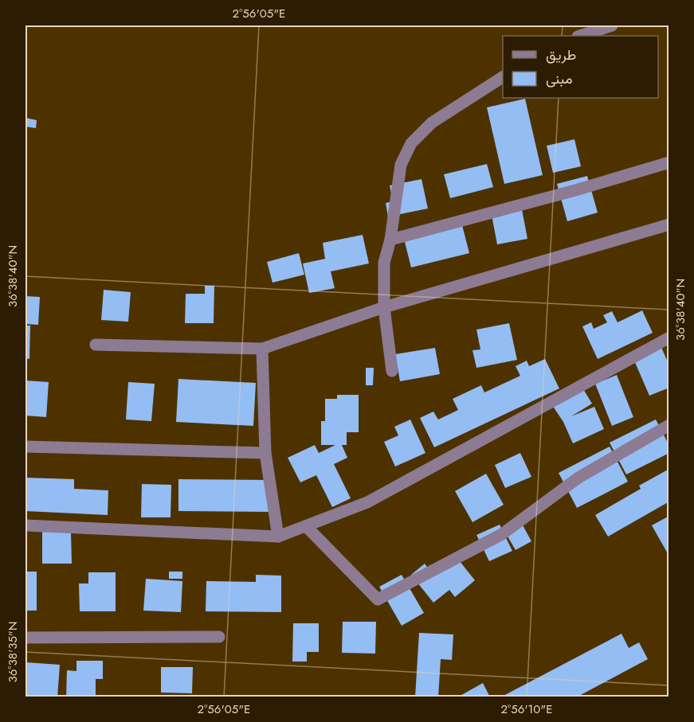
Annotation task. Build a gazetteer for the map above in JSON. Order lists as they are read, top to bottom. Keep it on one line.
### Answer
{"legend":["طريق","مبنى"],"coordinates":["2°56'05\"E","36°38'40\"N","36°38'35\"N","2°56'10\"E"]}
